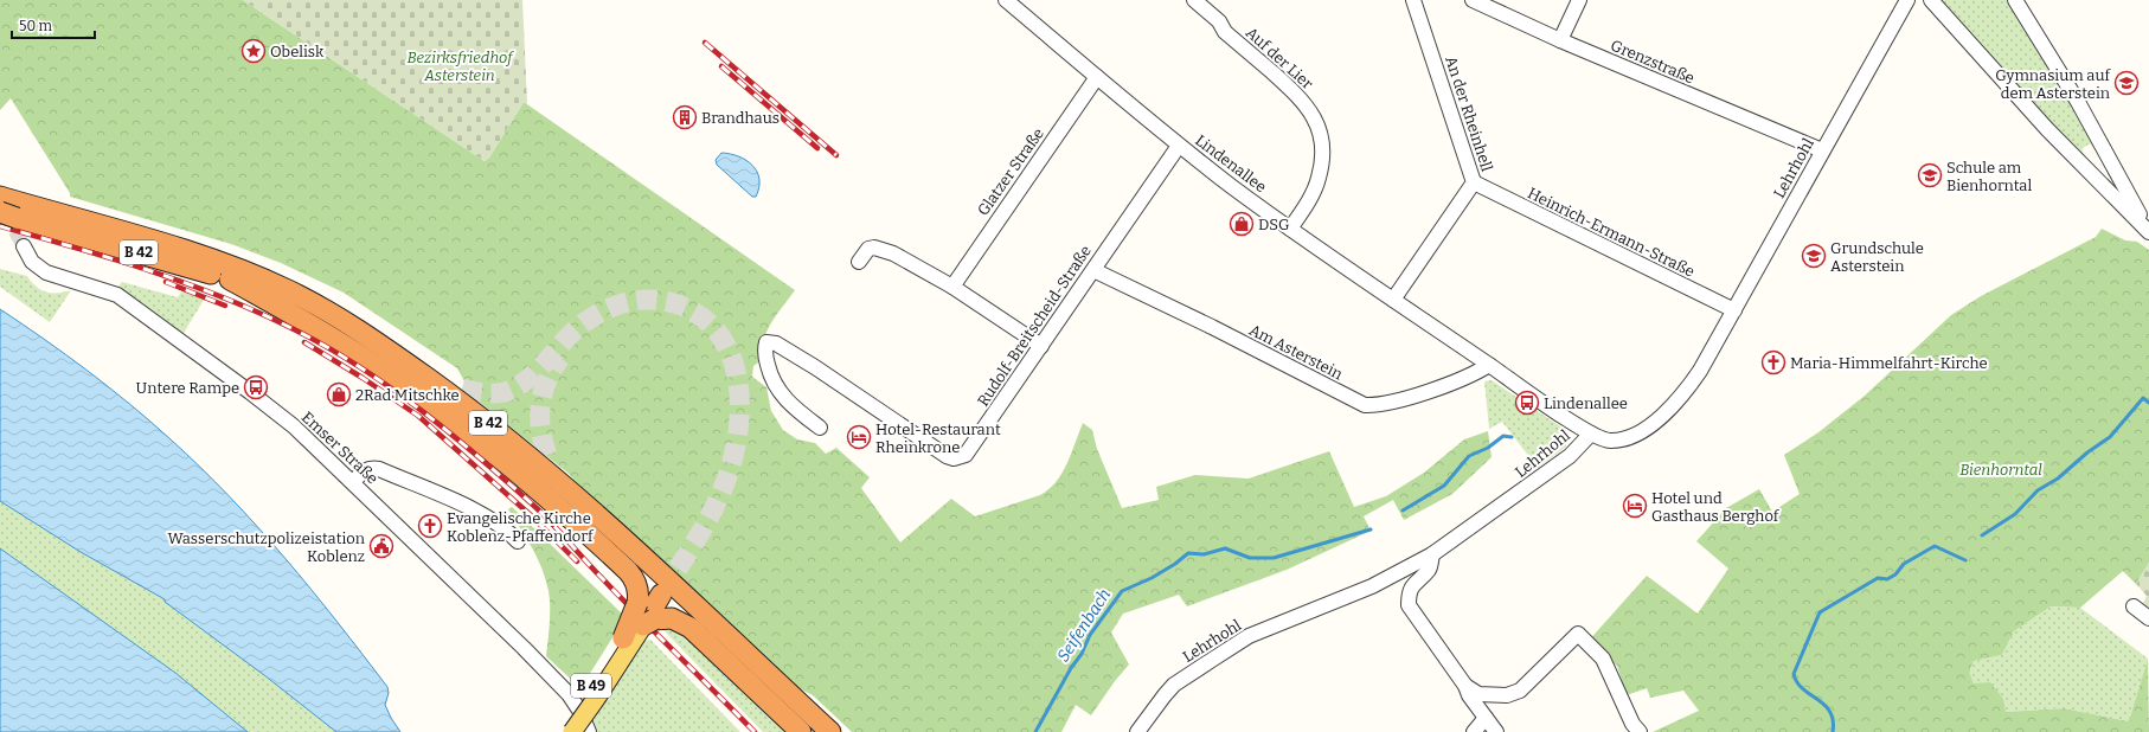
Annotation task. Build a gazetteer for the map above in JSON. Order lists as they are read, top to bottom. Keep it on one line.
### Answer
{"streets":{"highway":["B 42","B 49"],"street":["Auf der Lier","Grenzstraße","An der Rheinhell","Lindenallee","Lehrhohl","Glatzer Straße","Heinrich-Ermann-Straße","Rudolf-Breitscheid-Straße","Am Asterstein","Emser Straße"]},"crossings":[["Auf der Lier","Lindenallee"],["Grenzstraße","Lehrhohl"],["An der Rheinhell","Lindenallee"],["An der Rheinhell","Heinrich-Ermann-Straße"],["Lindenallee","Lehrhohl"],["Lindenallee","Glatzer Straße"],["Lindenallee","Rudolf-Breitscheid-Straße"],["Lindenallee","Am Asterstein"],["Lehrhohl","Heinrich-Ermann-Straße"],["Rudolf-Breitscheid-Straße","Am Asterstein"]],"water":["Seifenbach"],"parks":["Bezirksfriedhof Asterstein","Bienhorntal"],"places":{"place":["Obelisk"],"school or university":["Gymnasium auf dem Asterstein","Schule am Bienhorntal","Grundschule Asterstein"],"building":["Brandhaus"],"shop":["DSG","2Rad Mitschke"],"church":["Maria-Himmelfahrt-Kirche","Evangelische Kirche Koblenz-Pfaffendorf"],"bus stop":["Untere Rampe","Lindenallee"],"hotel":["Hotel-Restaurant Rheinkrone","Hotel und Gasthaus Berghof"],"public building":["Wasserschutzpolizeistation Koblenz"]},"scale_bar":"50 m"}
